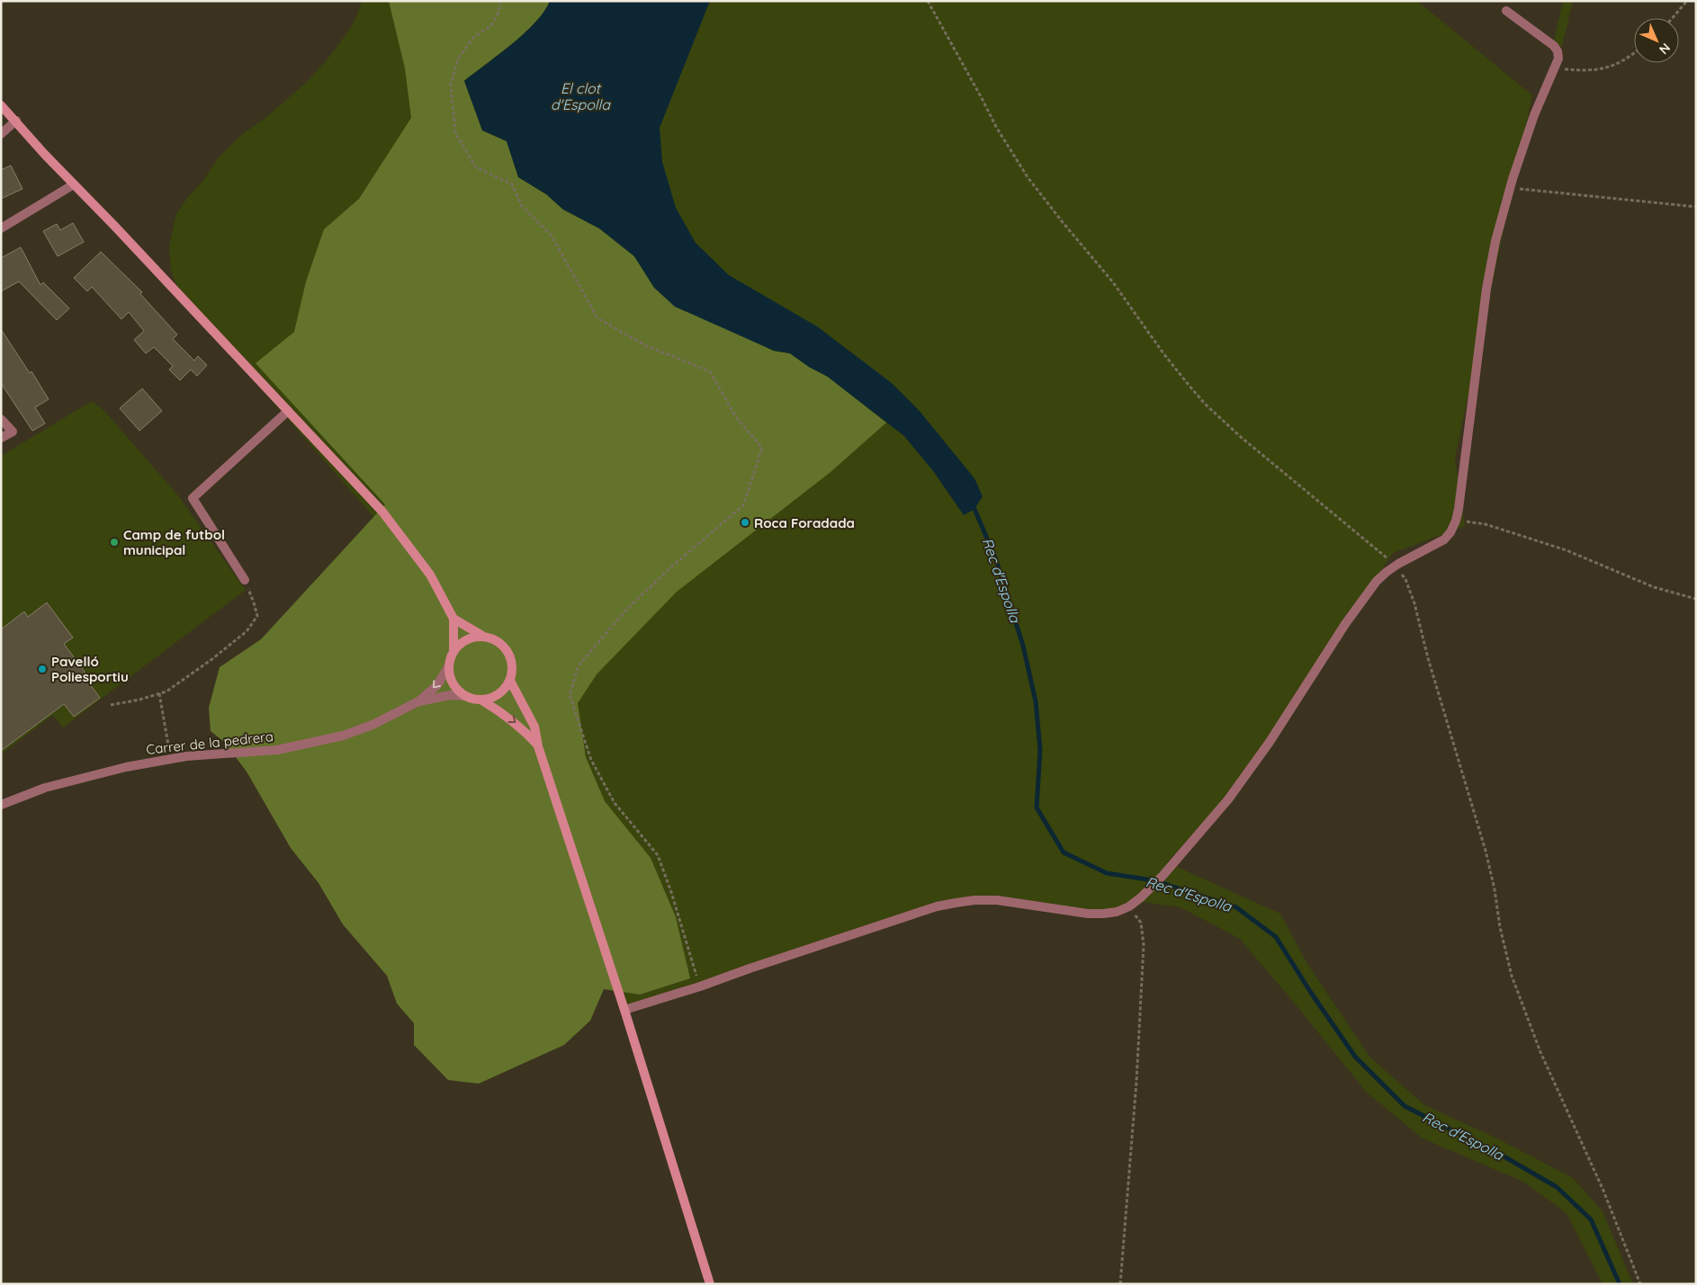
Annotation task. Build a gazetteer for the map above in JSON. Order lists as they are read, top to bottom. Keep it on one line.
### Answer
{"streets":{"street":["Carrer de la pedrera"]},"water":["El clot d'Espolla","Rec d'Espolla"],"places":["Roca Foradada","Camp de futbol municipal","Pavelló Poliesportiu"],"north":"bottom right"}
